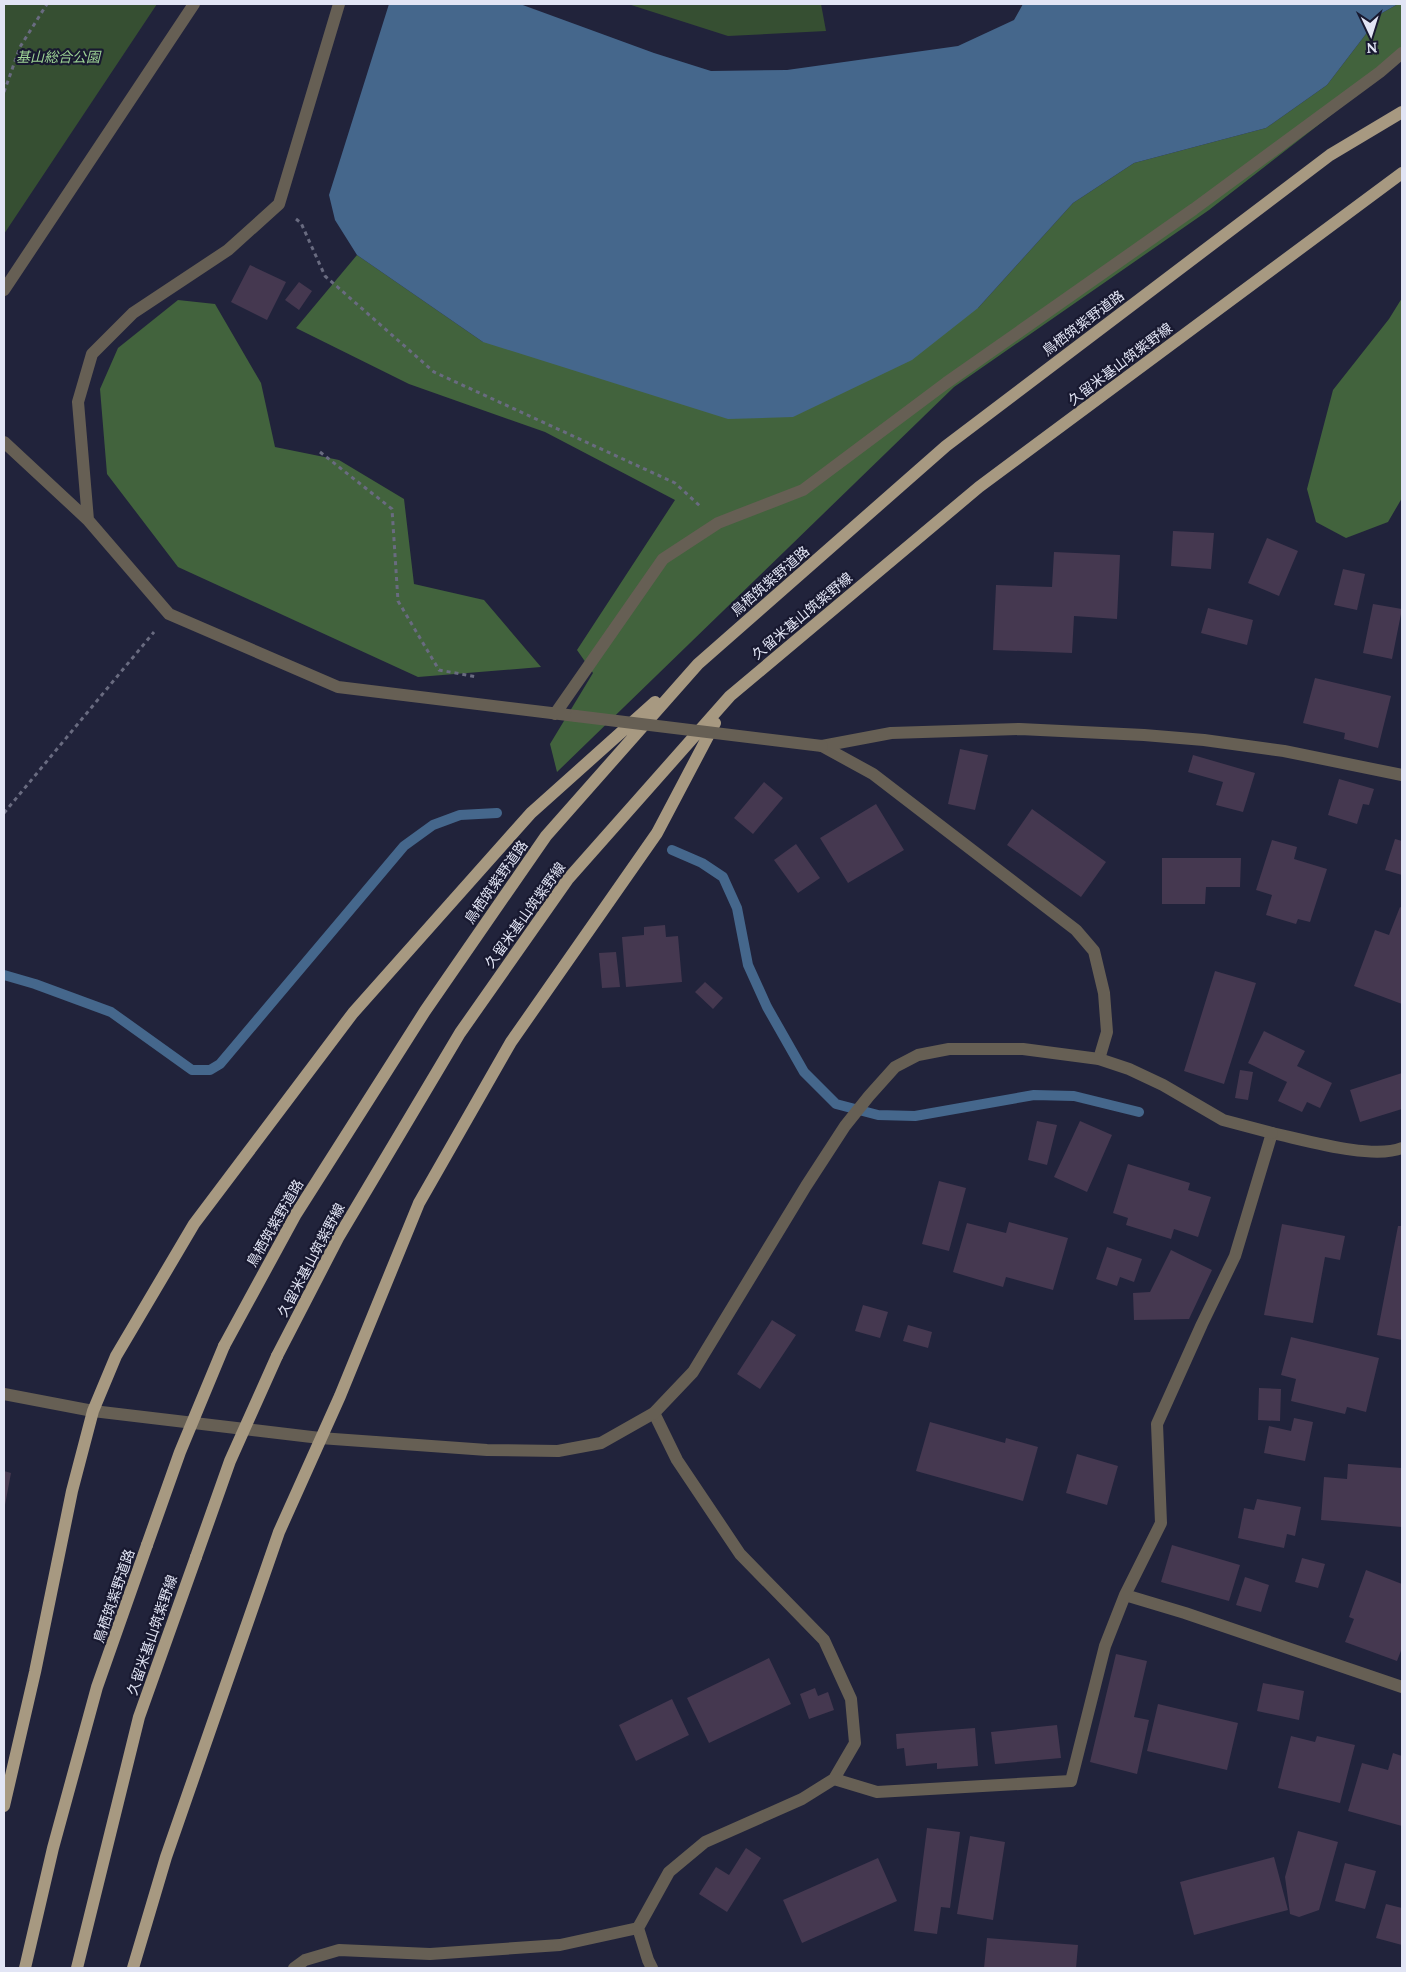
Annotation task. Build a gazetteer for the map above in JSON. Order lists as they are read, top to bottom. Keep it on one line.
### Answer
{"streets":{"main road":["鳥栖筑紫野道路","久留米基山筑紫野線"]},"parks":["基山総合公園"],"north":"bottom"}
